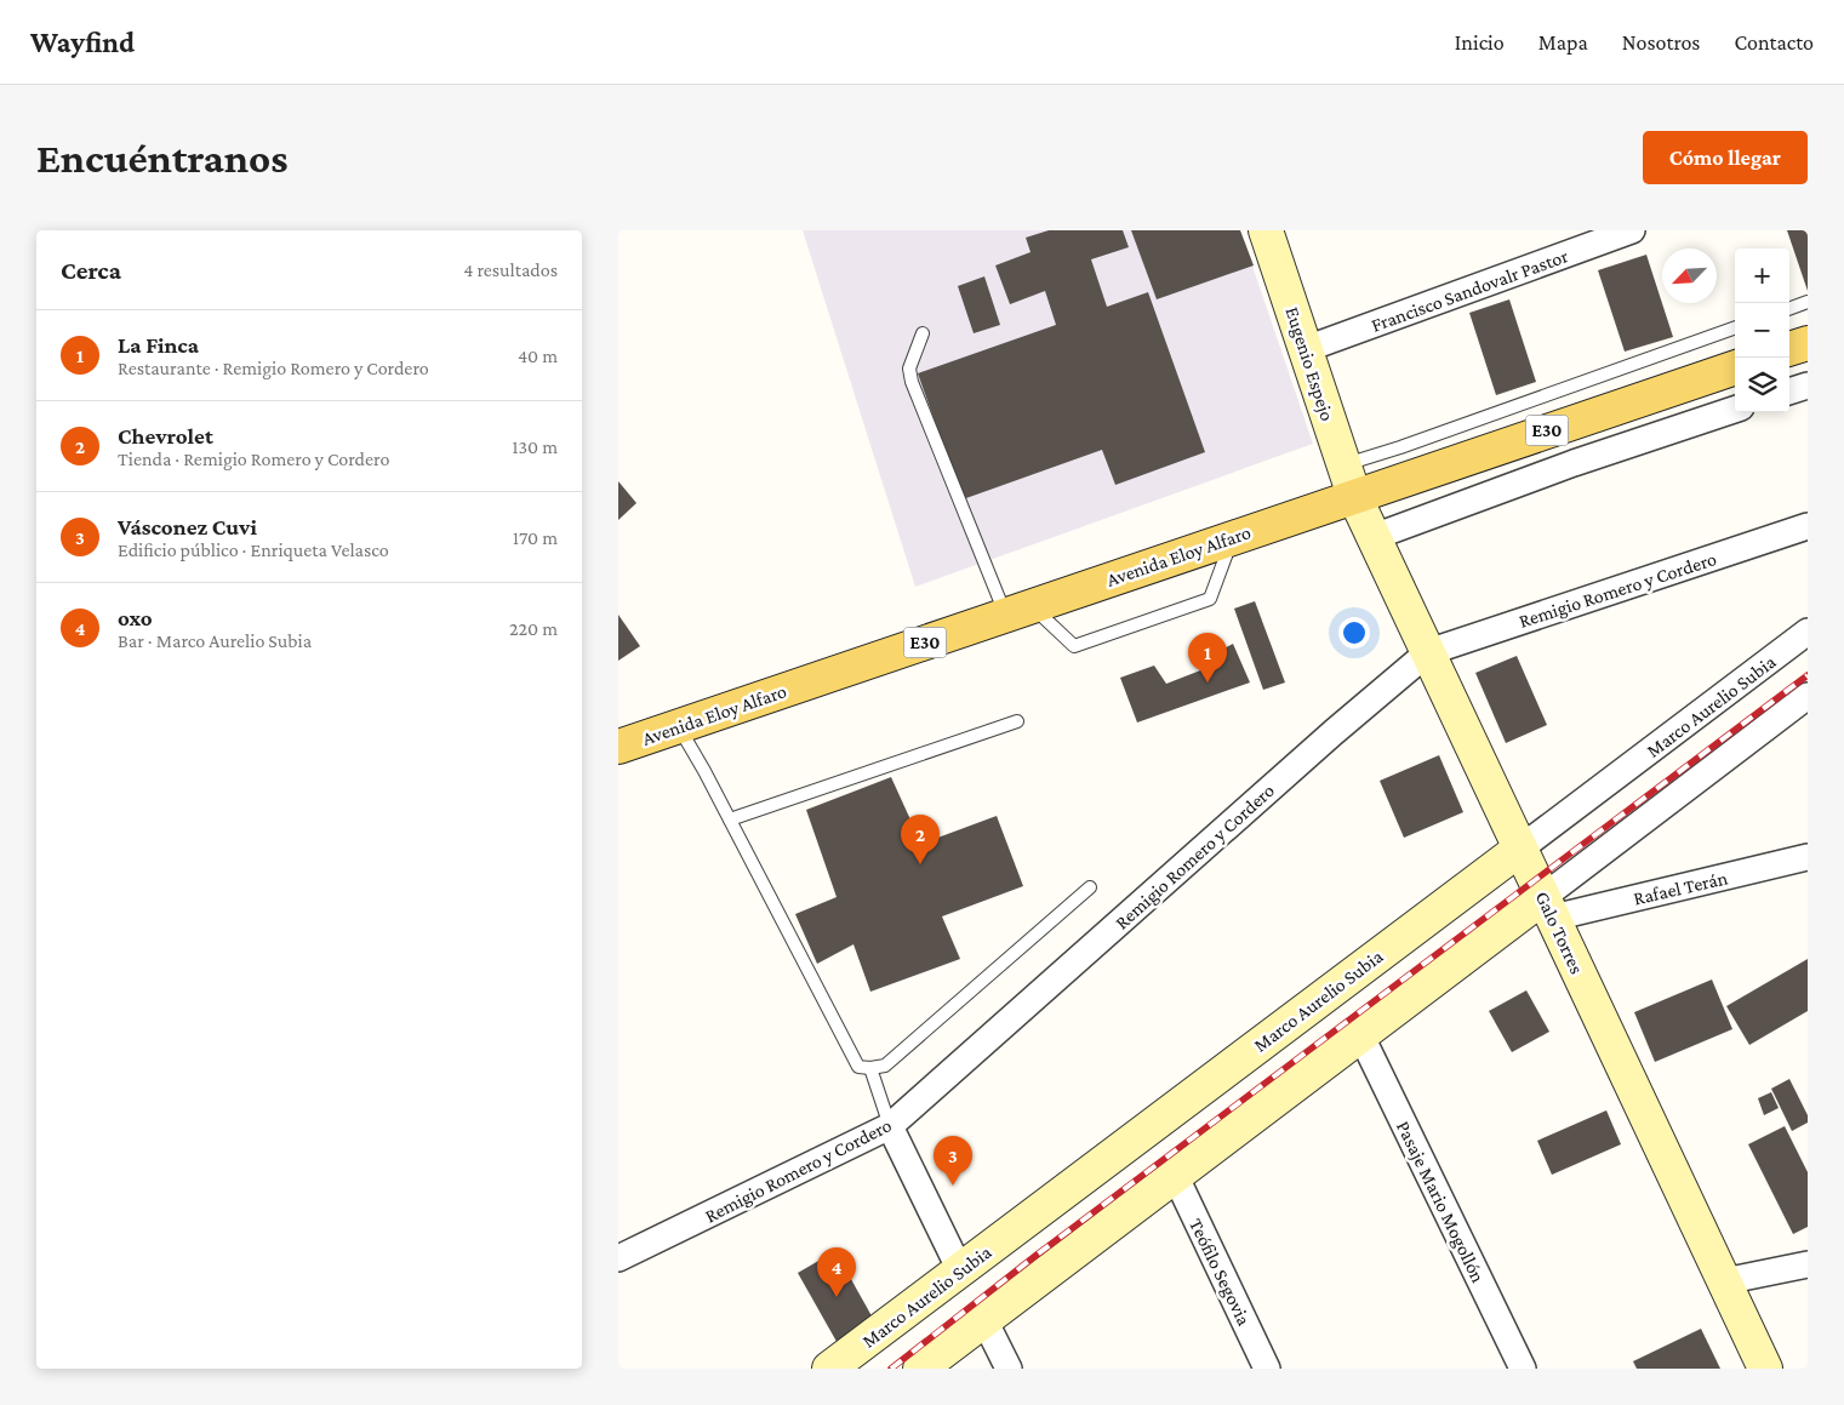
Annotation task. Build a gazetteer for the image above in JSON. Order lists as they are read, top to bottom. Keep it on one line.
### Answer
{"streets":{"main road":["Eugenio Espejo","E30","Avenida Eloy Alfaro","Marco Aurelio Subia","Galo Torres"],"street":["Francisco Sandovalr Pastor","Remigio Romero y Cordero","Rafael Terán","Pasaje Mario Mogollón","Teófilo Segovia"]},"crossings":[["Francisco Sandovalr Pastor","Eugenio Espejo"],["Eugenio Espejo","Avenida Eloy Alfaro"],["Eugenio Espejo","Galo Torres"],["Avenida Eloy Alfaro","Galo Torres"],["Remigio Romero y Cordero","Galo Torres"],["Marco Aurelio Subia","Galo Torres"],["Rafael Terán","Galo Torres"]],"north":"bottom left","page":{"header":"Wayfind","nav":["Inicio","Mapa","Nosotros","Contacto"],"buttons":"Cómo llegar","title":"Encuéntranos","heading":["Cerca","4 resultados"],"map_buttons":["+","−"],"list":[{"mark":"1","name":"La Finca","note":"Restaurante · Remigio Romero y Cordero","value":"40 m"},{"mark":"2","name":"Chevrolet","note":"Tienda · Remigio Romero y Cordero","value":"130 m"},{"mark":"3","name":"Vásconez Cuvi","note":"Edificio público · Enriqueta Velasco","value":"170 m"},{"mark":"4","name":"oxo","note":"Bar · Marco Aurelio Subia","value":"220 m"}],"pins":["1","2","3","4"]}}
